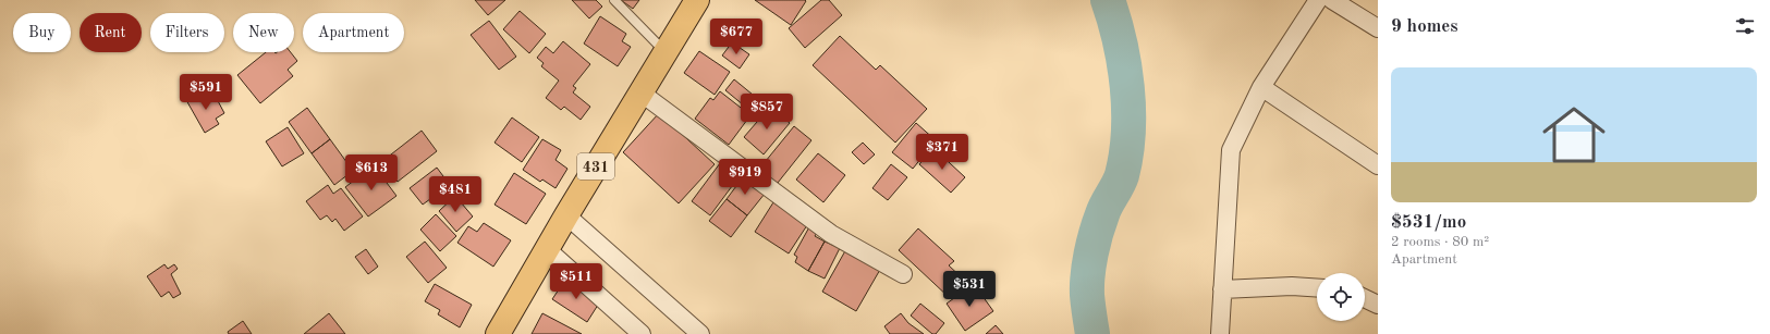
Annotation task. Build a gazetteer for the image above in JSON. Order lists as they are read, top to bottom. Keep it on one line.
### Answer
{"streets":{"main road":["431"]},"page":{"heading":"9 homes","chip":["Buy","Rent","Filters","New","Apartment"],"price":["$677","$591","$857","$371","$613","$919","$481","$511","$531"],"list":[{"name":"$531/mo","note":"2 rooms · 80 m² · Apartment"}]}}
